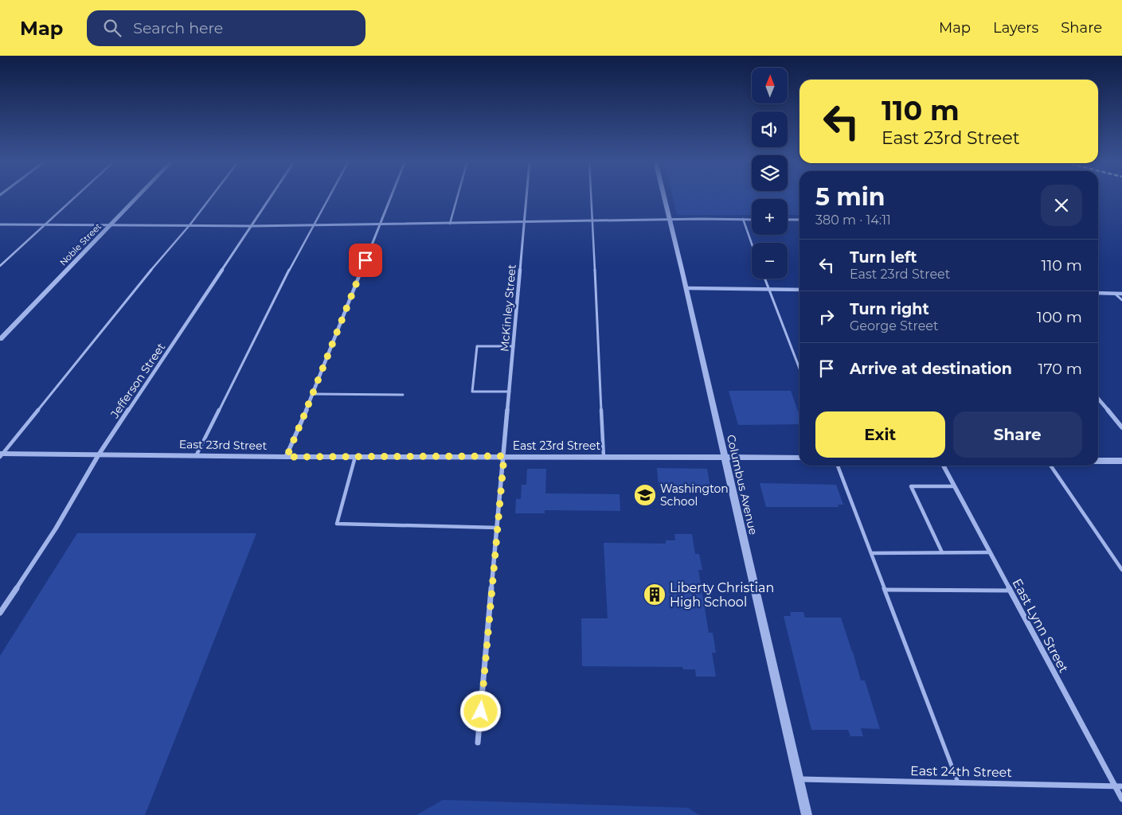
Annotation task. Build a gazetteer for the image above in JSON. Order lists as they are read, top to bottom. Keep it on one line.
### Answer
{"streets":{"street":["Noble Street","McKinley Street","Jefferson Street","East 23rd Street","Columbus Avenue","East Lynn Street","East 24th Street"]},"crossings":[["McKinley Street","East 23rd Street"],["Jefferson Street","East 23rd Street"],["East 23rd Street","Columbus Avenue"],["Columbus Avenue","East 24th Street"],["East Lynn Street","East 24th Street"]],"places":{"school or university":["Washington School"],"building":["Liberty Christian High School"]},"north":"top","page":{"header":"Map","search":"Search here","nav":["Map","Layers","Share"],"map_buttons":["+","−"],"turn":["110 m","East 23rd Street"],"heading":["5 min","380 m · 14:11"],"list":[{"name":"Turn left","note":"East 23rd Street","value":"110 m"},{"name":"Turn right","note":"George Street","value":"100 m"},{"name":"Arrive at destination","value":"170 m"}],"buttons":["Exit","Share"]}}
